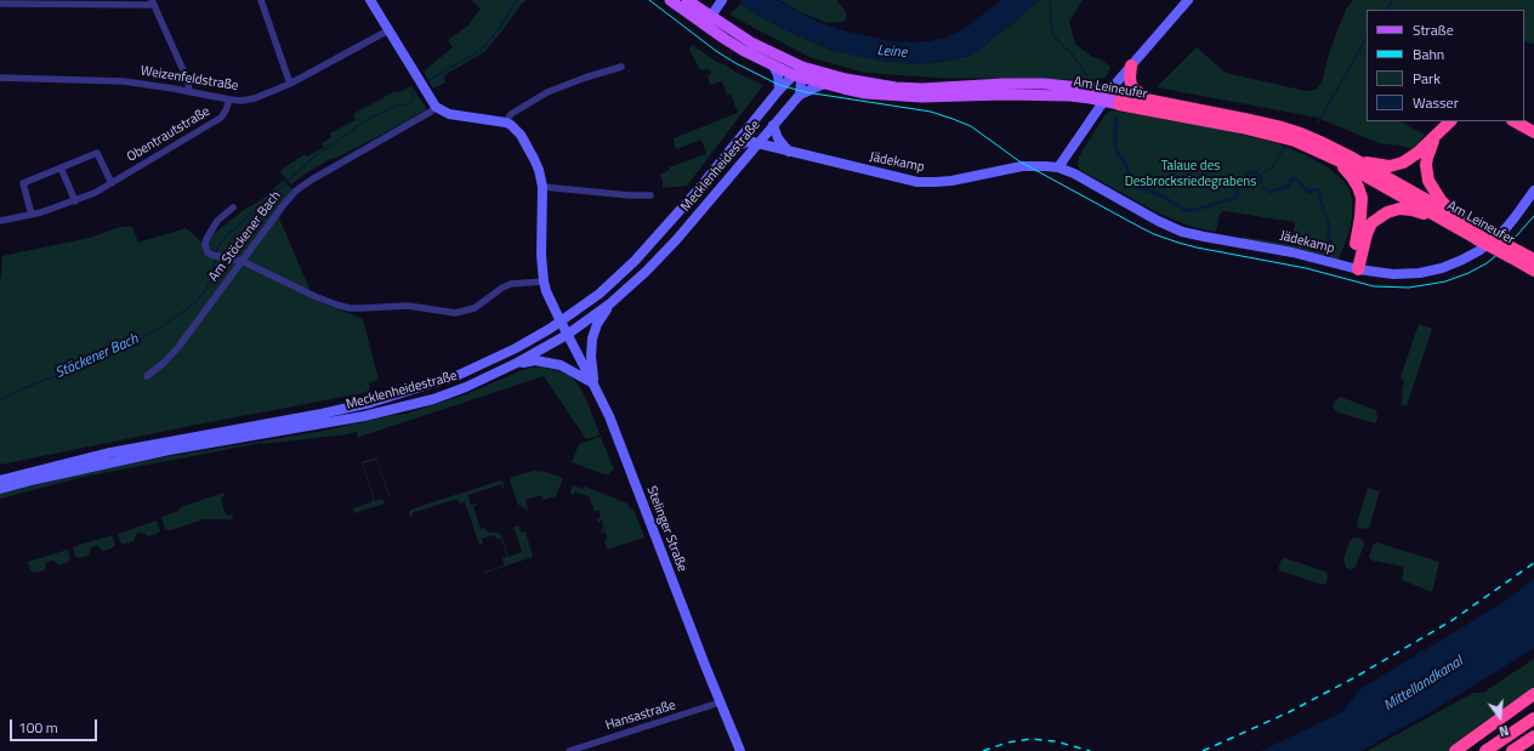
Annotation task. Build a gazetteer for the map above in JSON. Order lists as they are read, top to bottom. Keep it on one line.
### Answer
{"streets":{"highway":["Am Leineufer"],"main road":["Jädekamp","Mecklenheidestraße","Stelinger Straße"],"street":["Weizenfeldstraße","Obentrautstraße","Am Stöckener Bach","Hansastraße"]},"crossings":[["Weizenfeldstraße","Obentrautstraße"],["Am Leineufer","Mecklenheidestraße"],["Jädekamp","Mecklenheidestraße"],["Mecklenheidestraße","Stelinger Straße"],["Stelinger Straße","Hansastraße"]],"water":["Leine","Stöckener Bach","Mittellandkanal"],"parks":["Talaue des Desbrocksriedegrabens"],"legend":["Straße","Bahn","Park","Wasser"],"scale_bar":"100 m","north":"bottom"}
